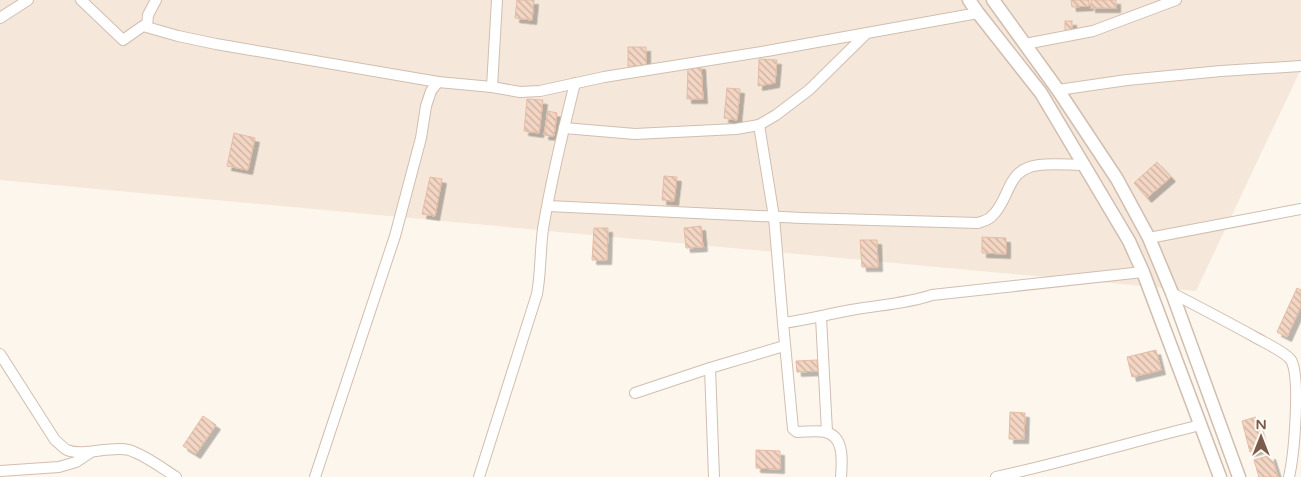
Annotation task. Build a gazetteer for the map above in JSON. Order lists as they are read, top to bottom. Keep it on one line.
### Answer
{"north":"top"}
